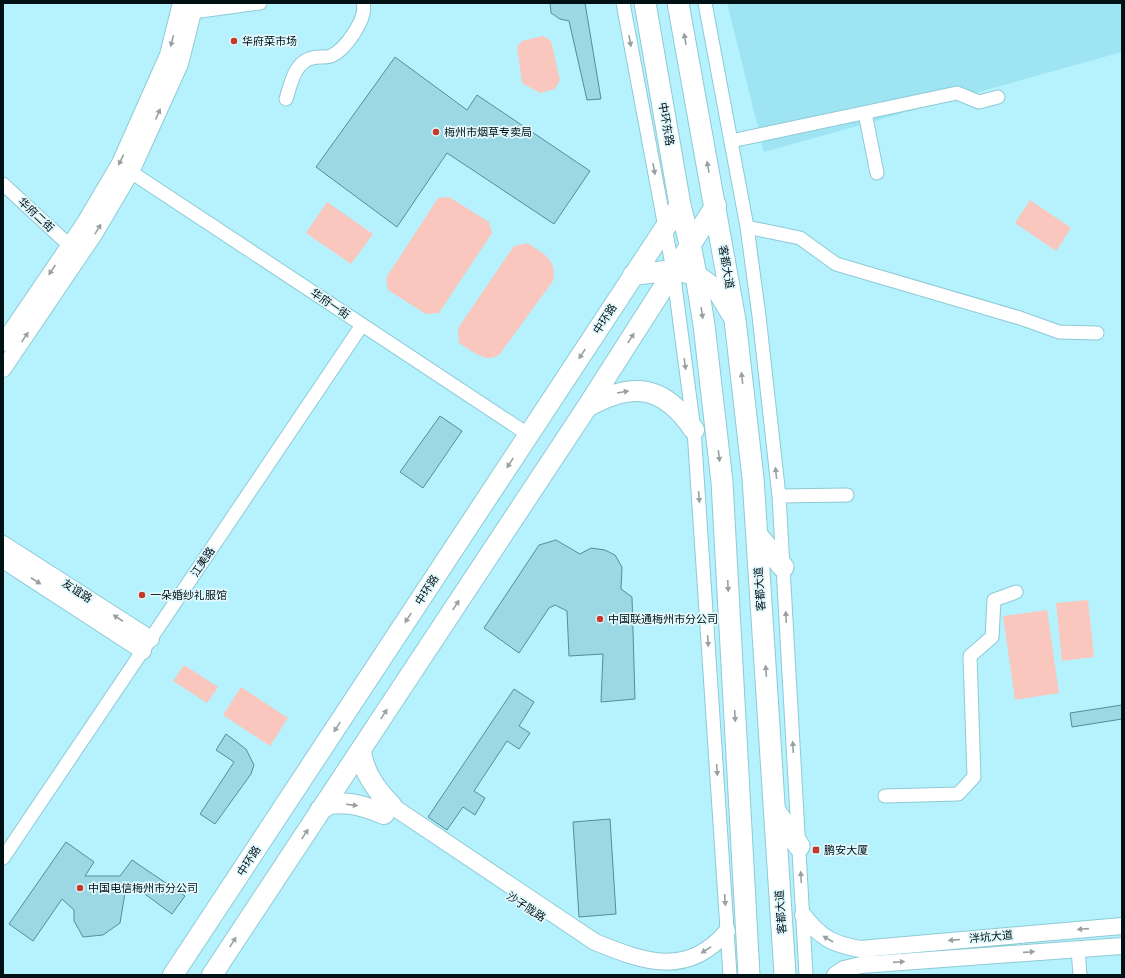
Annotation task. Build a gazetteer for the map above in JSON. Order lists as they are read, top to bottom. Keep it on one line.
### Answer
{"streets":{"highway":["中环东路","客都大道"],"main road":["中环路"],"street":["华府二街","华府一街","江美路","友谊路","沙子陇路","泮坑大道"]},"crossings":[["中环东路","中环路"],["华府一街","中环路"],["华府一街","江美路"],["江美路","友谊路"]],"places":{"other":["华府菜市场","梅州市烟草专卖局","一朵婚纱礼服馆","中国联通梅州市分公司","中国电信梅州市分公司"],"transit":["鹏安大厦"]}}
